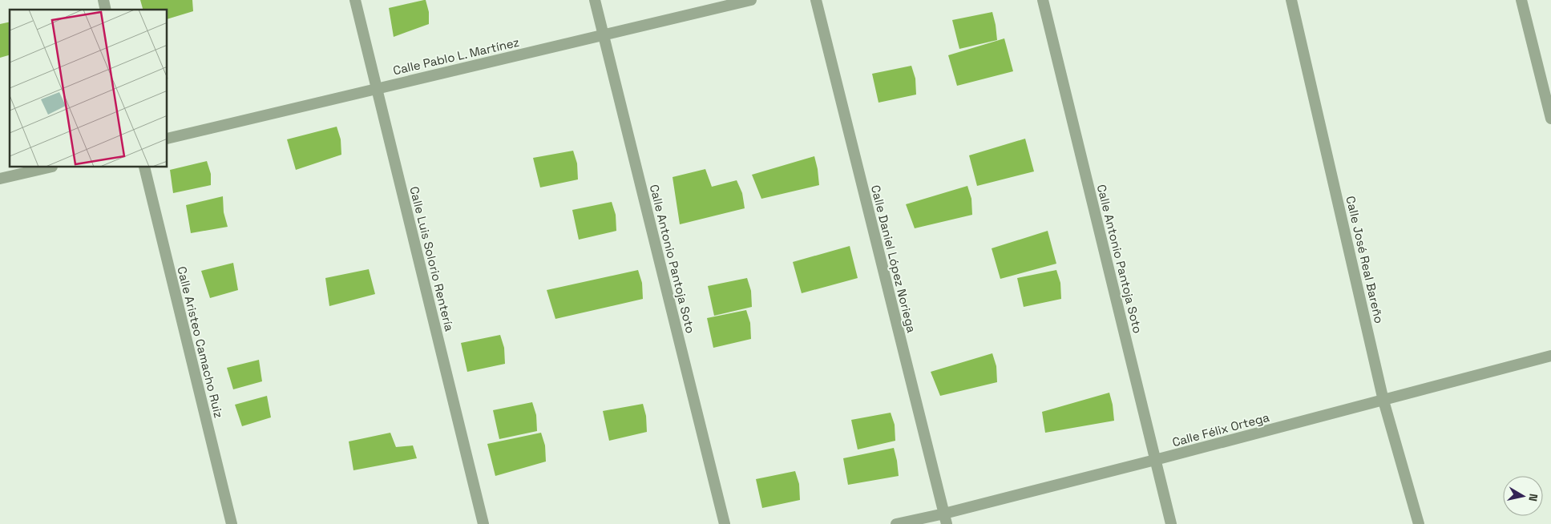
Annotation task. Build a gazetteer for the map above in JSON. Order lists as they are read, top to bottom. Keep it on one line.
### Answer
{"streets":{"street":["Calle Pablo L. Martínez","Calle Luis Solorio Rentería","Calle Antonio Pantoja Soto","Calle Daniel López Noriega","Calle José Real Bareño","Calle Aristeo Camacho Ruiz","Calle Félix Ortega"]},"crossings":[["Calle Pablo L. Martínez","Calle Luis Solorio Rentería"],["Calle Pablo L. Martínez","Calle Antonio Pantoja Soto"],["Calle Antonio Pantoja Soto","Calle Félix Ortega"],["Calle Daniel López Noriega","Calle Félix Ortega"],["Calle José Real Bareño","Calle Félix Ortega"]],"north":"right"}
